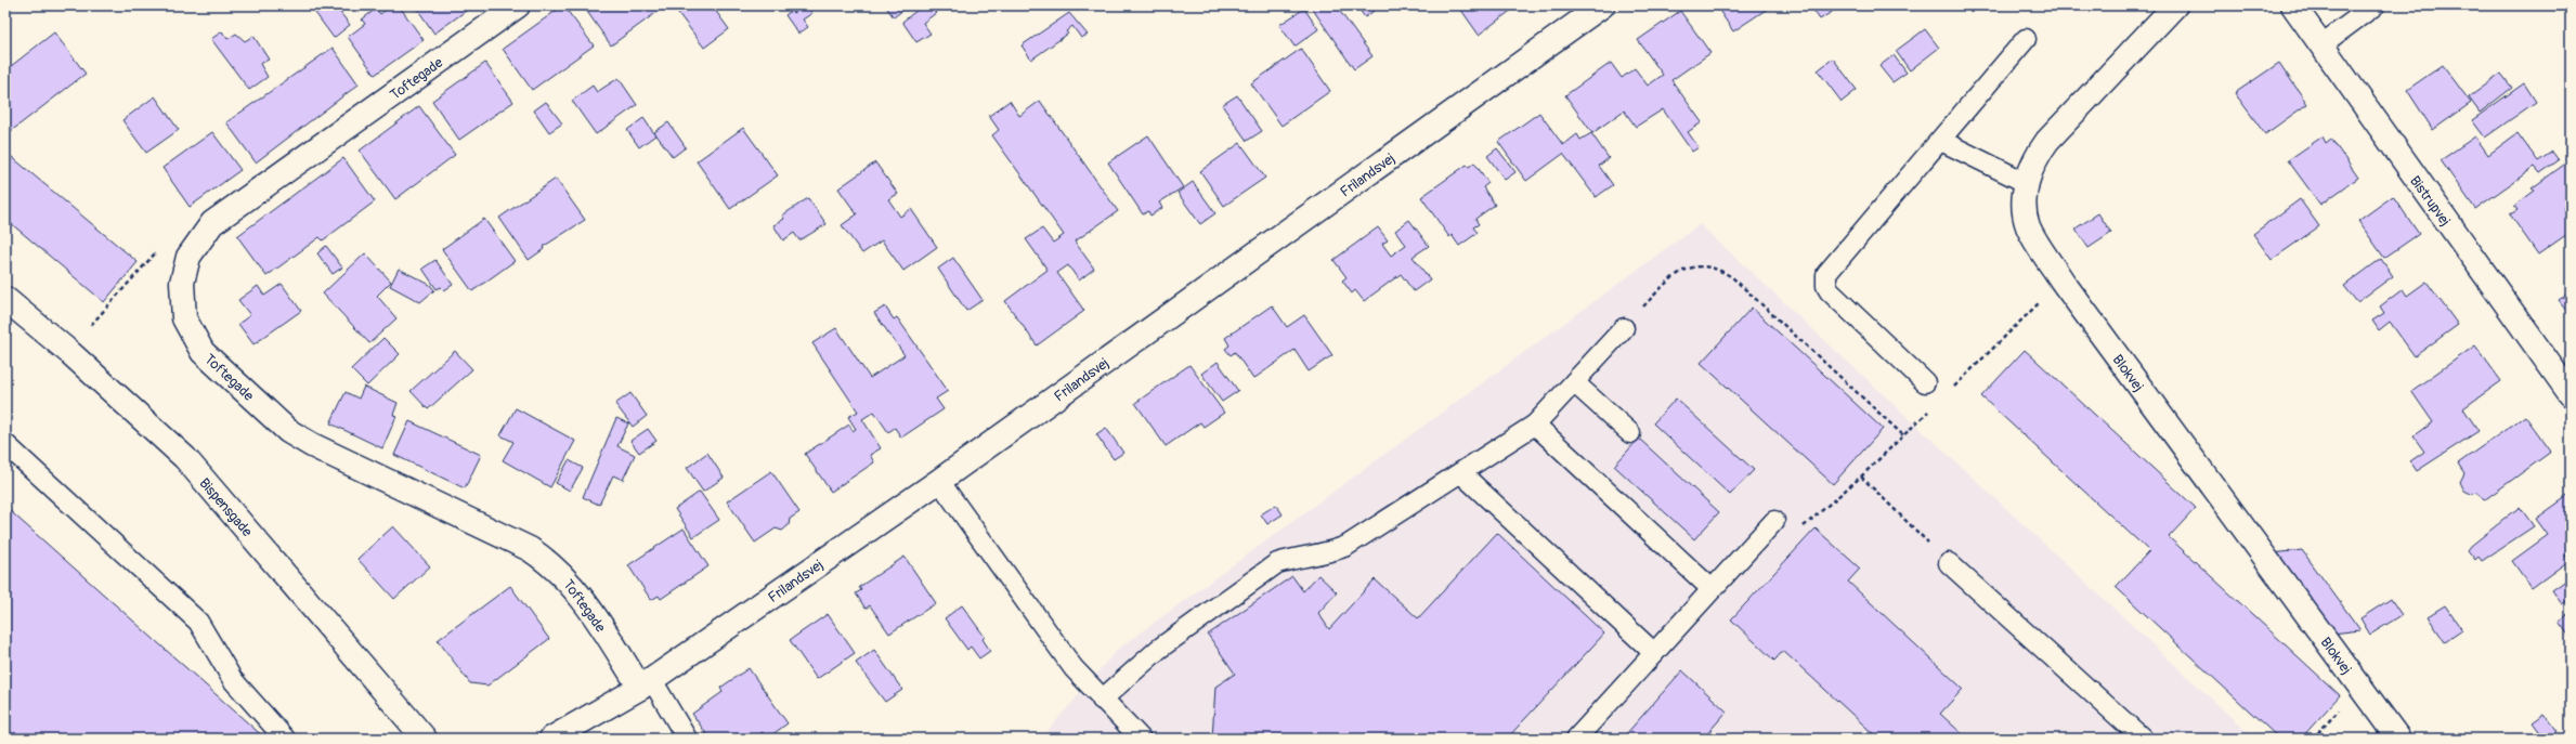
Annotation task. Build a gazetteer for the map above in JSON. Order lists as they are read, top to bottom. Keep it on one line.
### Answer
{"streets":{"street":["Toftegade","Frilandsvej","Bistrupvej","Blokvej","Bispensgade"]},"crossings":[["Toftegade","Frilandsvej"]]}
